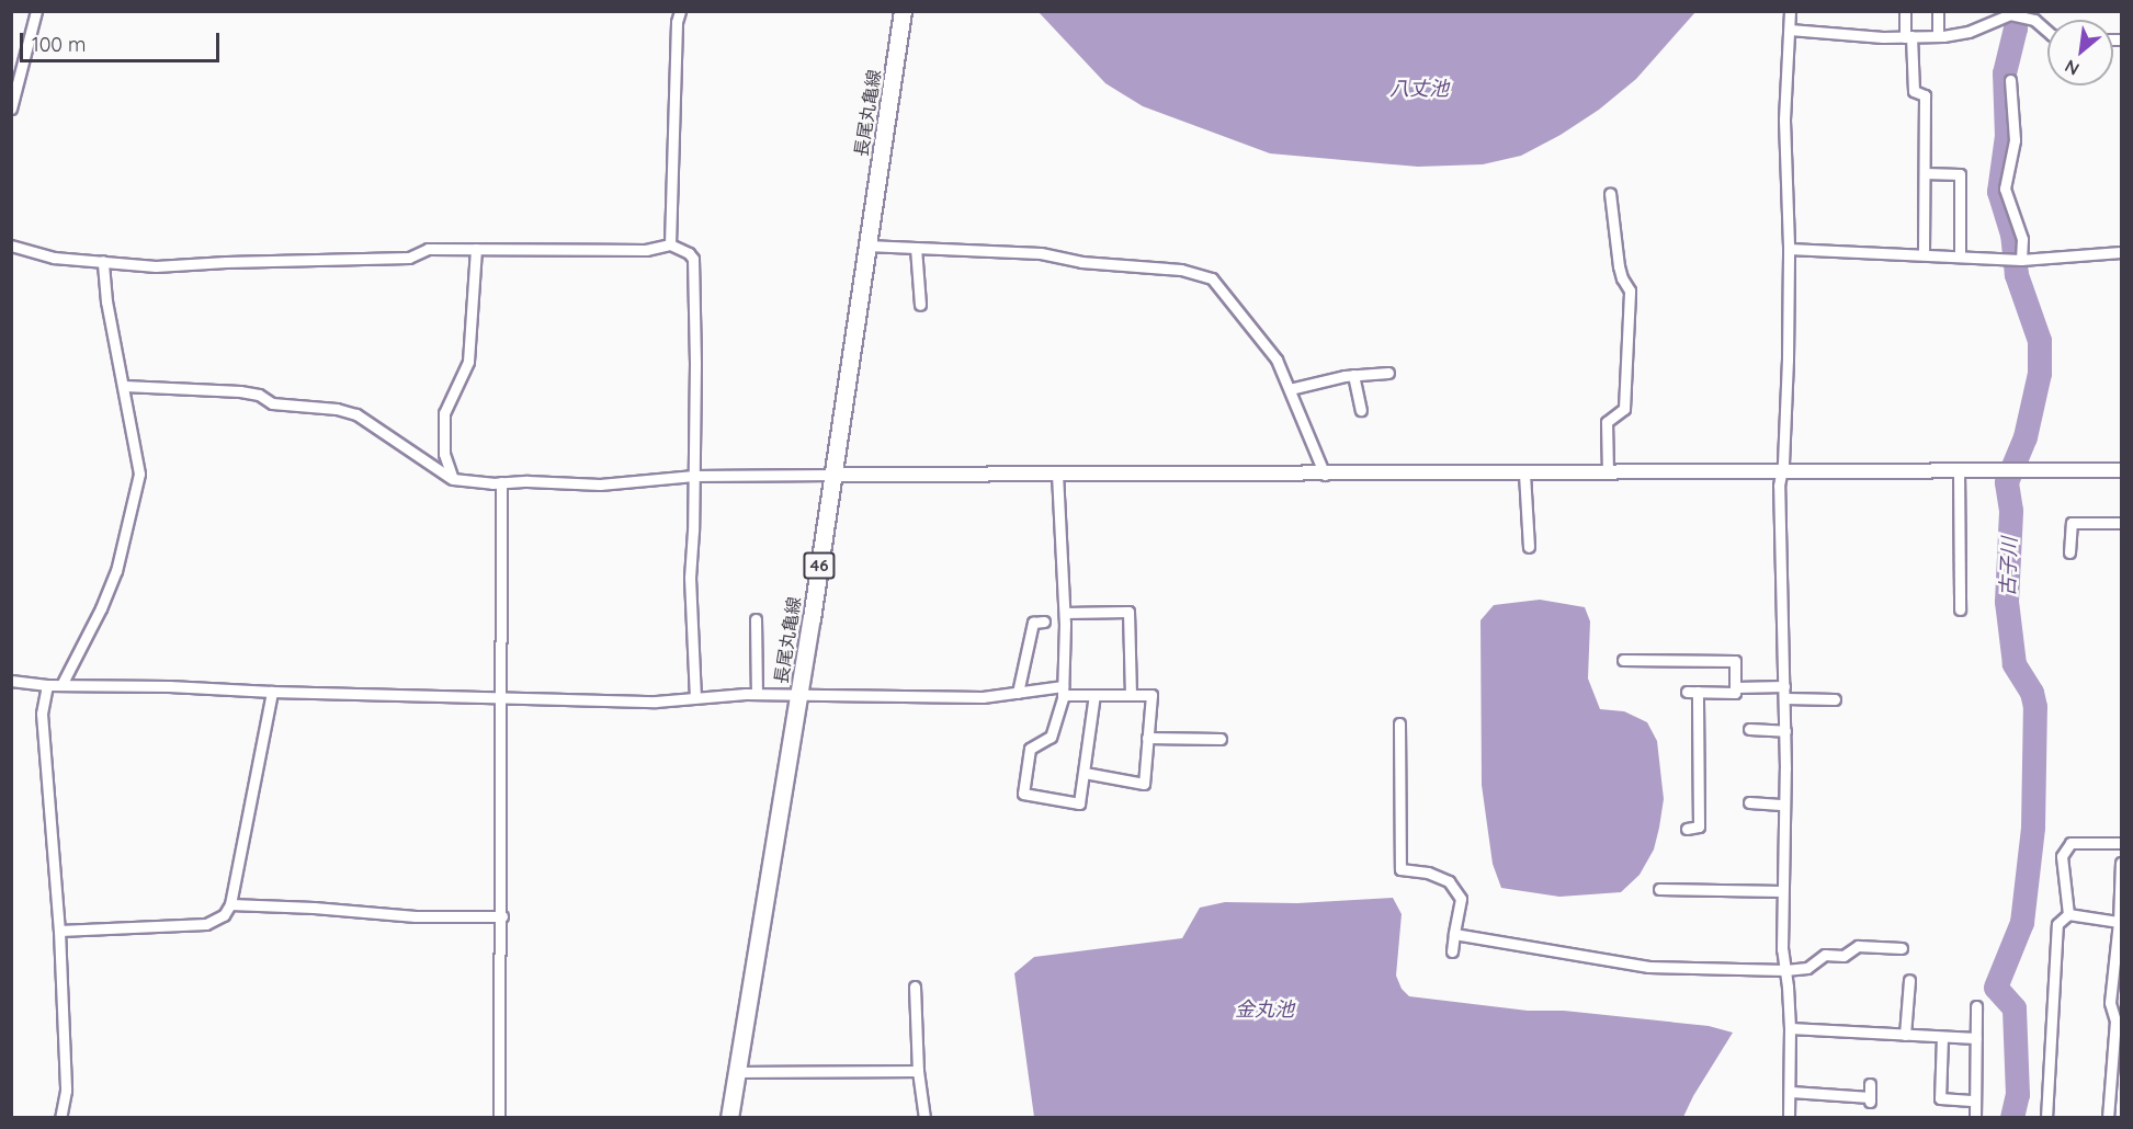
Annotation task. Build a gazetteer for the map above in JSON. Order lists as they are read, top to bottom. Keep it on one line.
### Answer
{"streets":{"main road":["長尾丸亀線","46"]},"water":["八丈池","古子川","金丸池"],"scale_bar":"100 m","north":"bottom left"}
